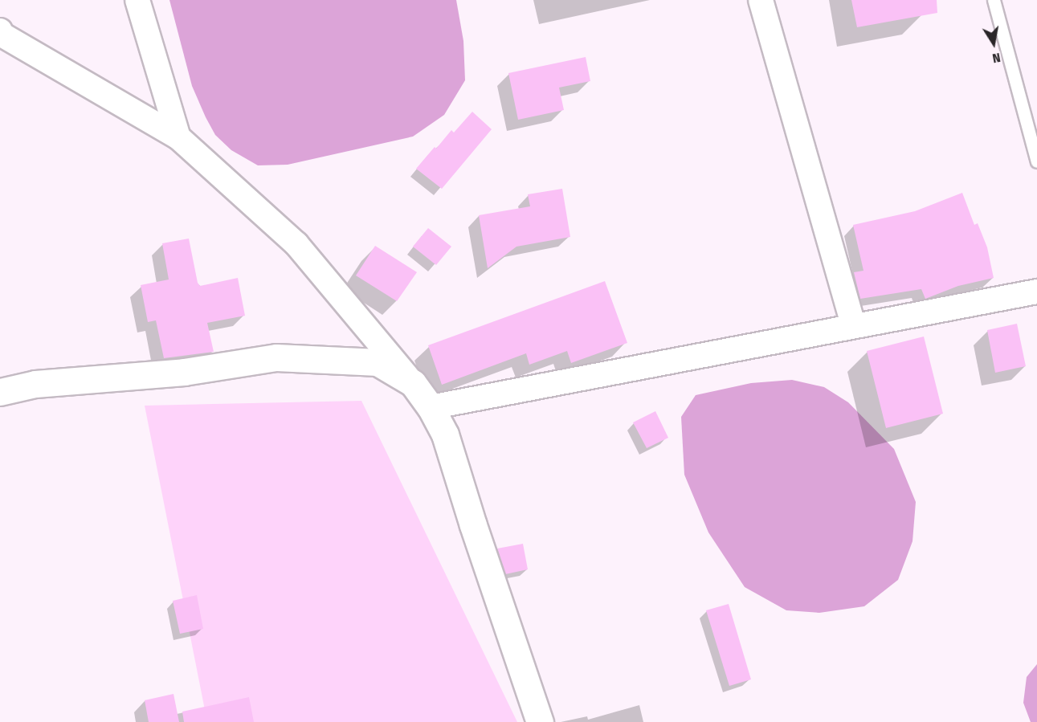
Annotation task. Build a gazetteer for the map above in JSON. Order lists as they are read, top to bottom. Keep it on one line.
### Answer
{"north":"bottom"}
